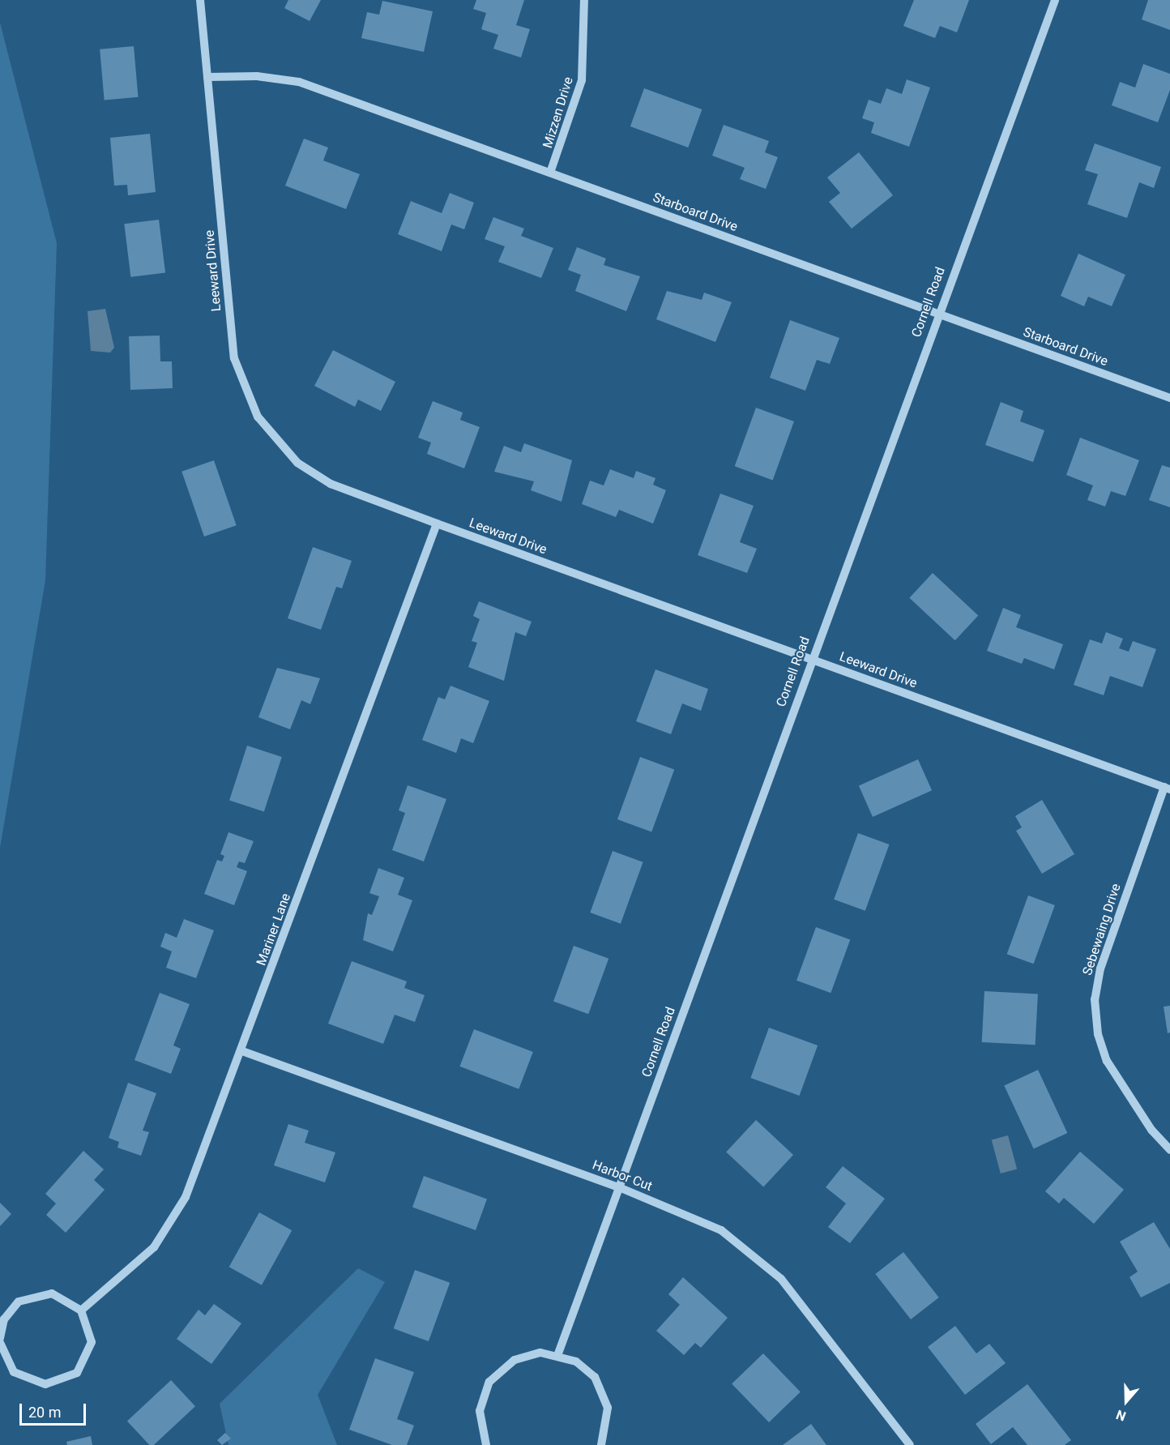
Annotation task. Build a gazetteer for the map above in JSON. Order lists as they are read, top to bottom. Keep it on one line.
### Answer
{"streets":{"street":["Mizzen Drive","Starboard Drive","Leeward Drive","Cornell Road","Mariner Lane","Sebewaing Drive","Harbor Cut"]},"crossings":[["Mizzen Drive","Starboard Drive"],["Starboard Drive","Leeward Drive"],["Starboard Drive","Cornell Road"],["Leeward Drive","Cornell Road"],["Leeward Drive","Mariner Lane"],["Leeward Drive","Sebewaing Drive"],["Cornell Road","Harbor Cut"],["Mariner Lane","Harbor Cut"]],"scale_bar":"20 m","north":"bottom"}
